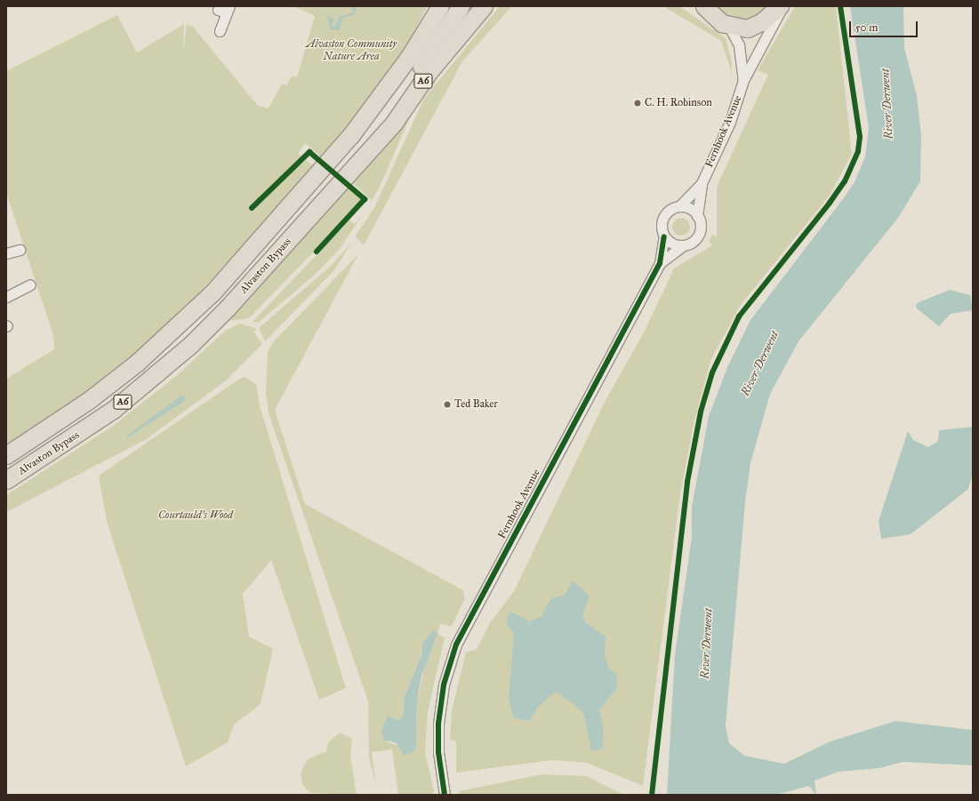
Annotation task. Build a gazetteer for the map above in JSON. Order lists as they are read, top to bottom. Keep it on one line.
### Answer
{"streets":{"highway":["A6","Alvaston Bypass"],"street":["Fernhook Avenue"]},"water":["River Derwent"],"parks":["Alvaston Community Nature Area","Courtauld's Wood"],"places":["C. H. Robinson","Ted Baker"],"scale_bar":"50 m"}
